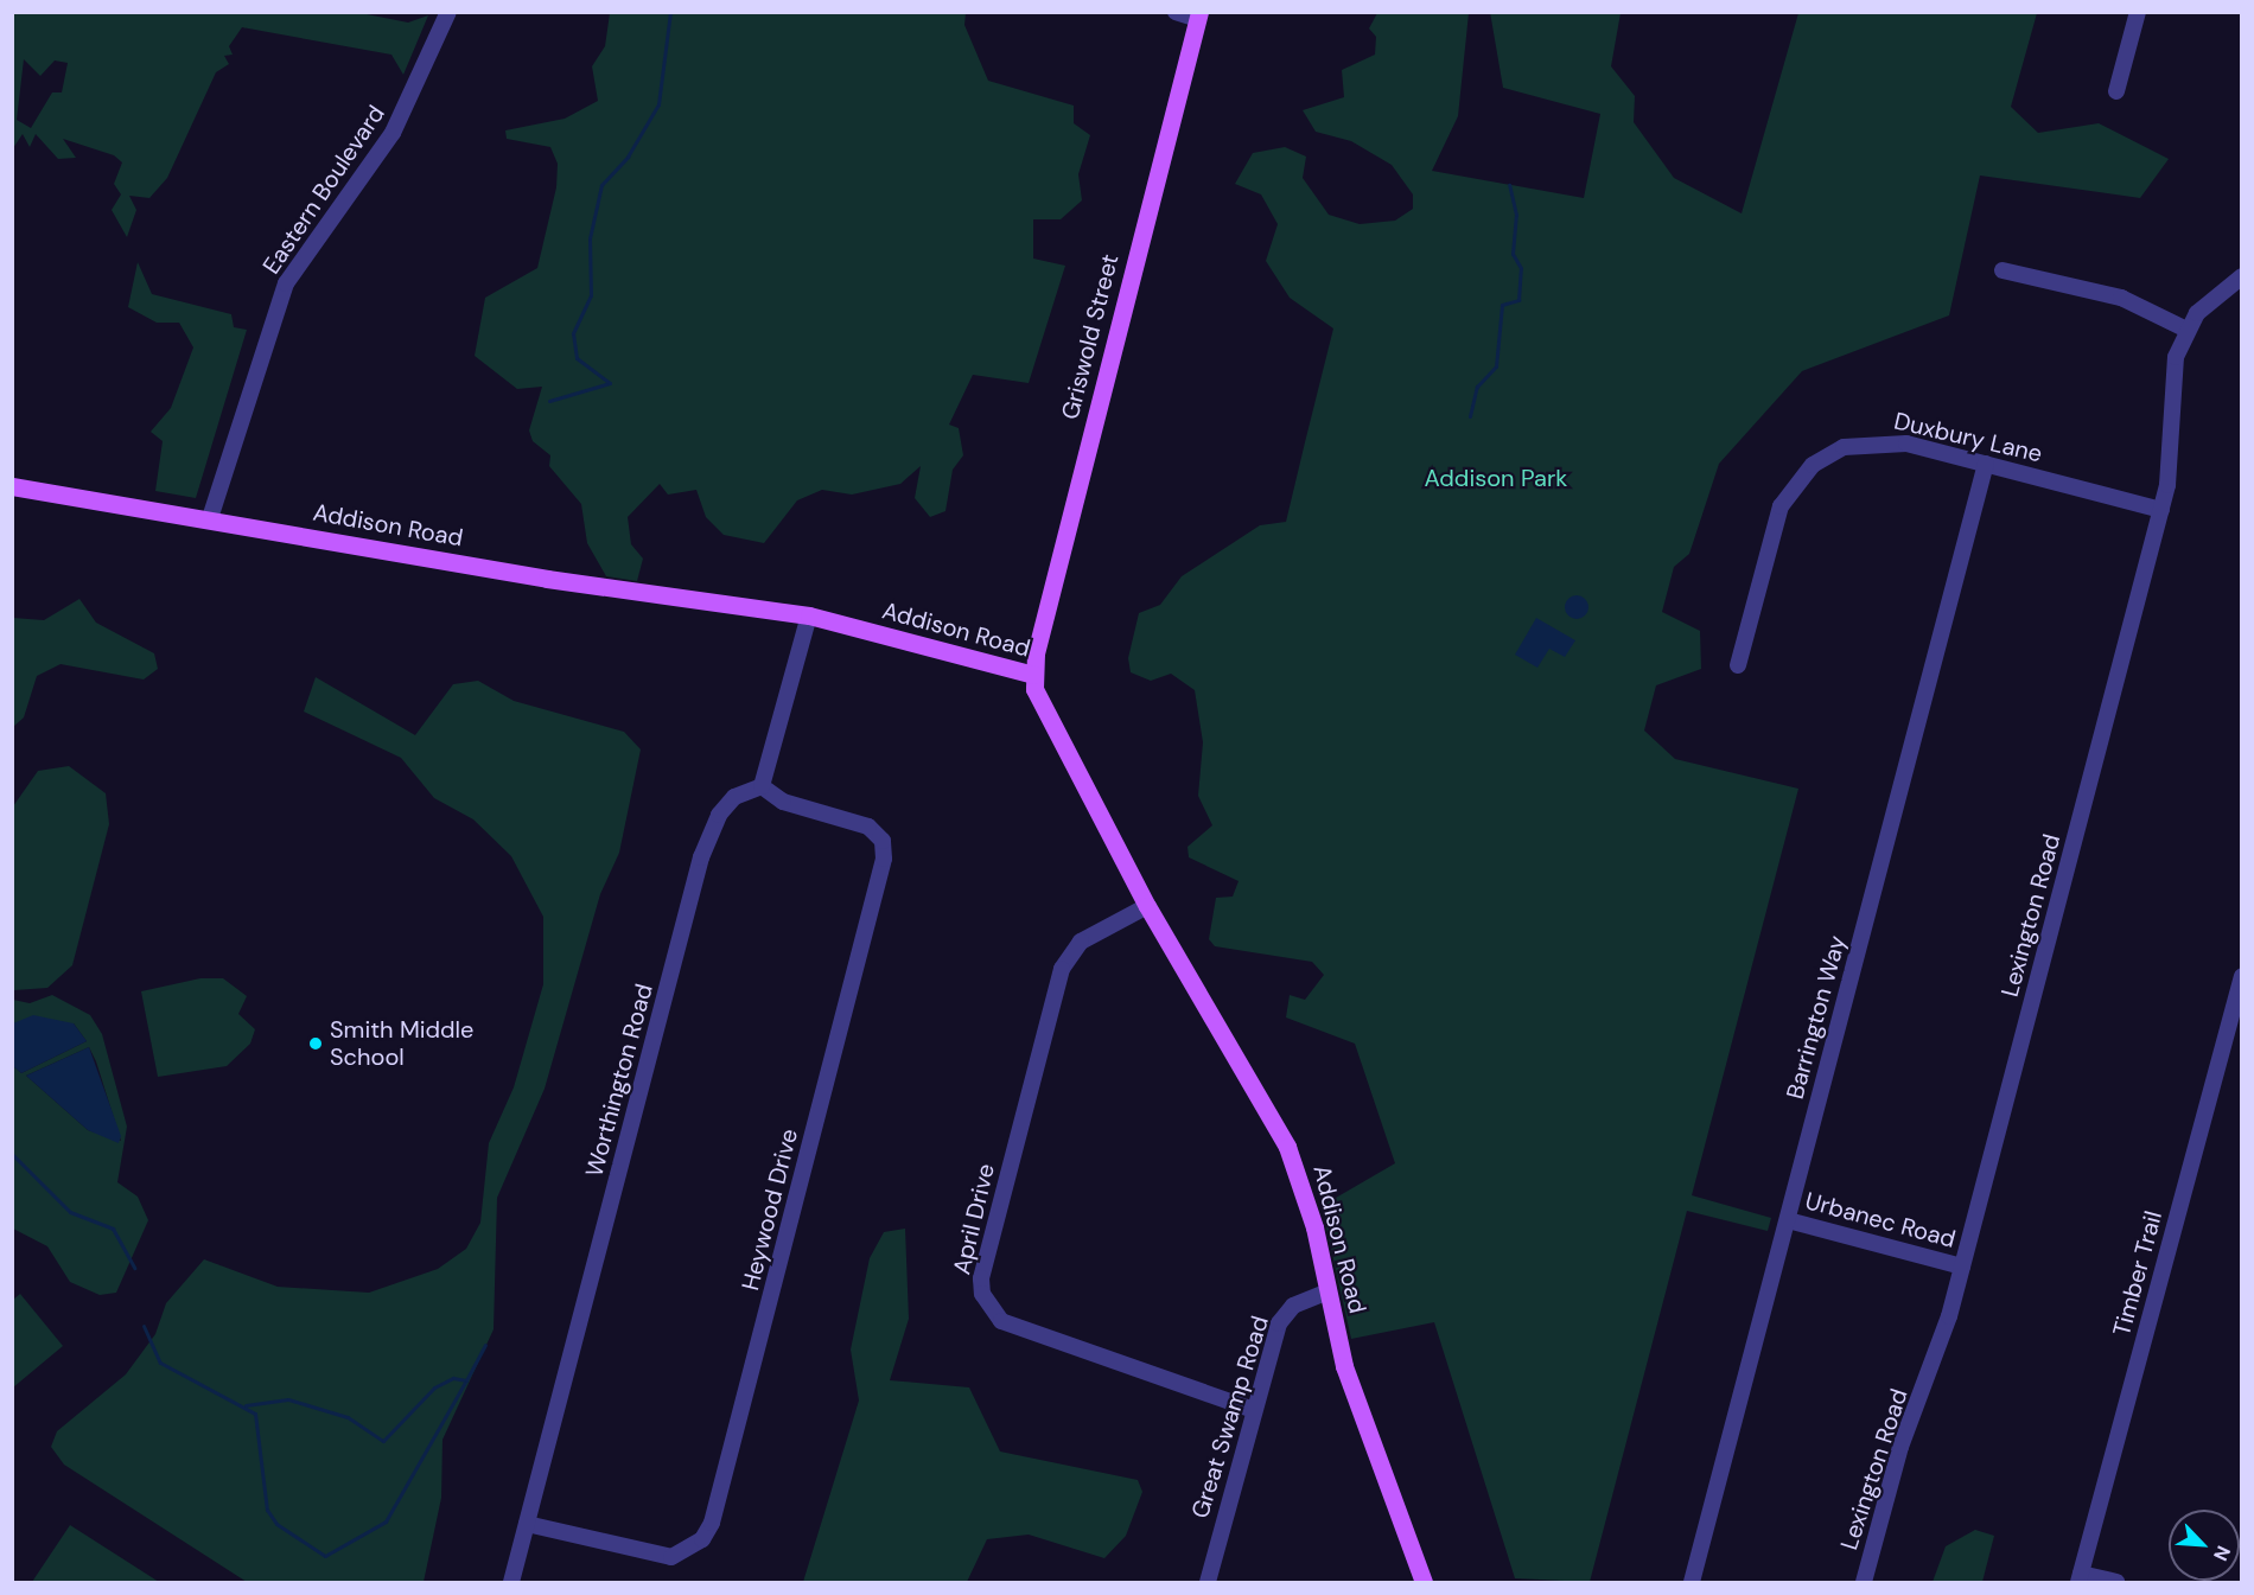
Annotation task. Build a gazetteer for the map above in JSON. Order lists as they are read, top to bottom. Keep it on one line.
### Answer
{"streets":{"main road":["Griswold Street","Addison Road"],"street":["Eastern Boulevard","Duxbury Lane","Lexington Road","Barrington Way","Worthington Road","Heywood Drive","April Drive","Urbanec Road","Timber Trail","Great Swamp Road"]},"crossings":[["Eastern Boulevard","Addison Road"],["Griswold Street","Addison Road"],["Duxbury Lane","Lexington Road"],["Duxbury Lane","Barrington Way"],["Addison Road","April Drive"],["Addison Road","Great Swamp Road"],["Lexington Road","Urbanec Road"],["Barrington Way","Urbanec Road"],["Worthington Road","Heywood Drive"],["April Drive","Great Swamp Road"]],"parks":["Addison Park"],"places":["Smith Middle School"],"north":"bottom right"}
